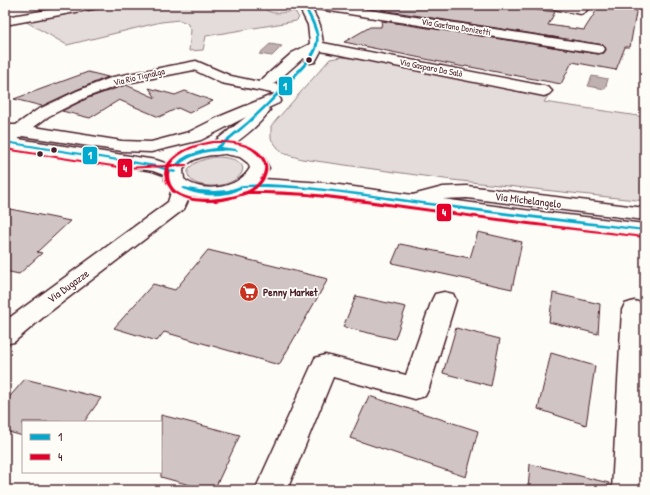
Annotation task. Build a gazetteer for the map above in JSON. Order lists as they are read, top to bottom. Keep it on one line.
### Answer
{"streets":{"street":["Via Gaetano Donizetti","Via Gasparo Da Salò","Via Rio Tignalga","Via Michelangelo","Via Dugazze"]},"places":{"supermarket":["Penny Market"]},"lines":["transit line 1","transit line 4"],"legend":["1","4"]}
